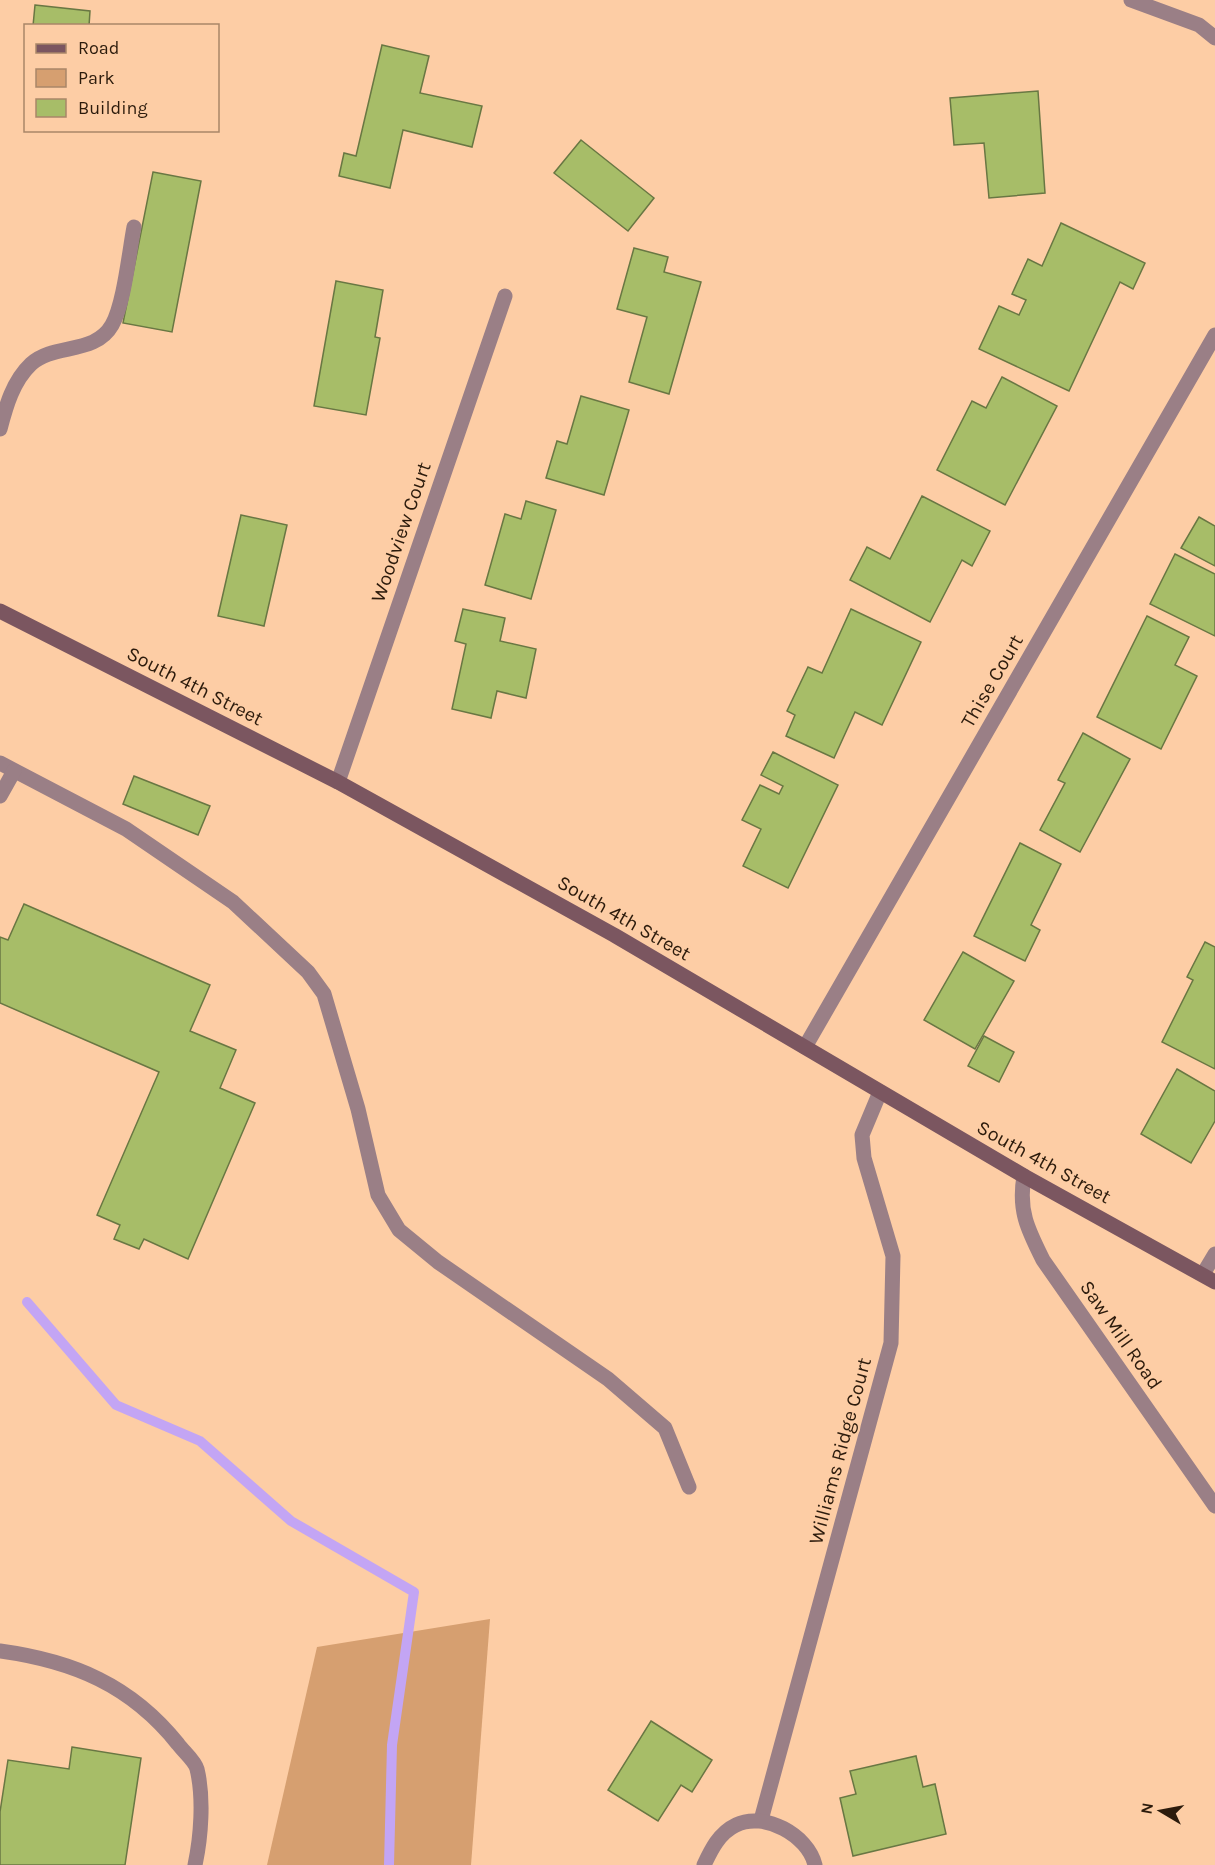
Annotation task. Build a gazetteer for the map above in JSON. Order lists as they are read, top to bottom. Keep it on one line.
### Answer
{"streets":{"main road":["South 4th Street"],"street":["Woodview Court","Thise Court","Saw Mill Road","Williams Ridge Court"]},"crossings":[["Woodview Court","South 4th Street"],["Thise Court","South 4th Street"],["South 4th Street","Saw Mill Road"],["South 4th Street","Williams Ridge Court"]],"legend":["Road","Park","Building"],"north":"left"}
